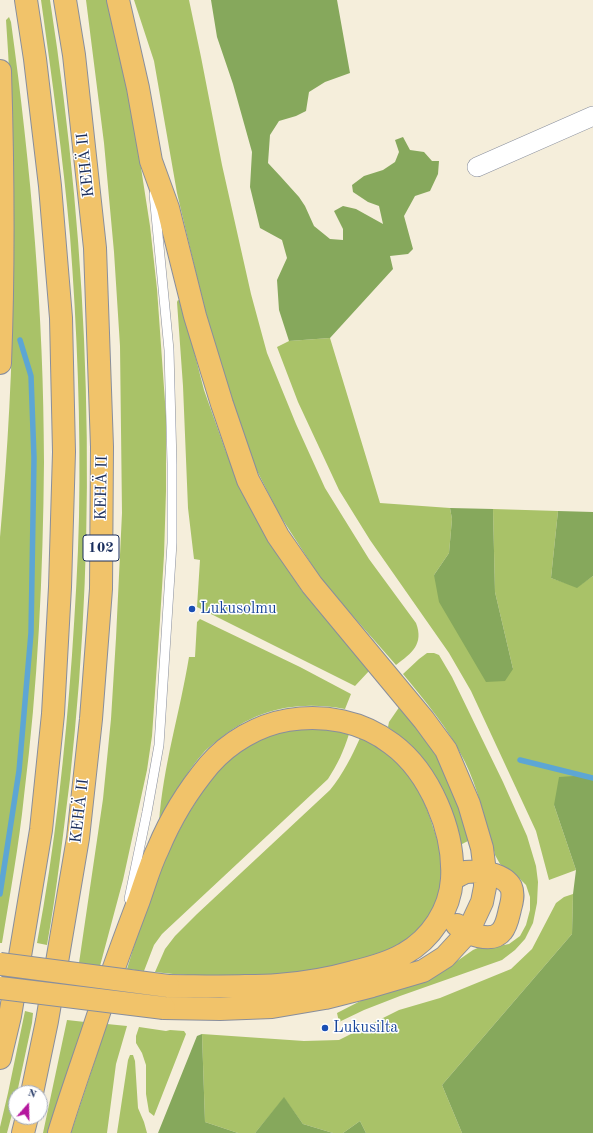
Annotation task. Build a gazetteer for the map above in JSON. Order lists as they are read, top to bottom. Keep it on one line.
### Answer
{"streets":{"highway":["KEHÄ II","102"]},"places":["Lukusolmu","Lukusilta"],"north":"top"}
